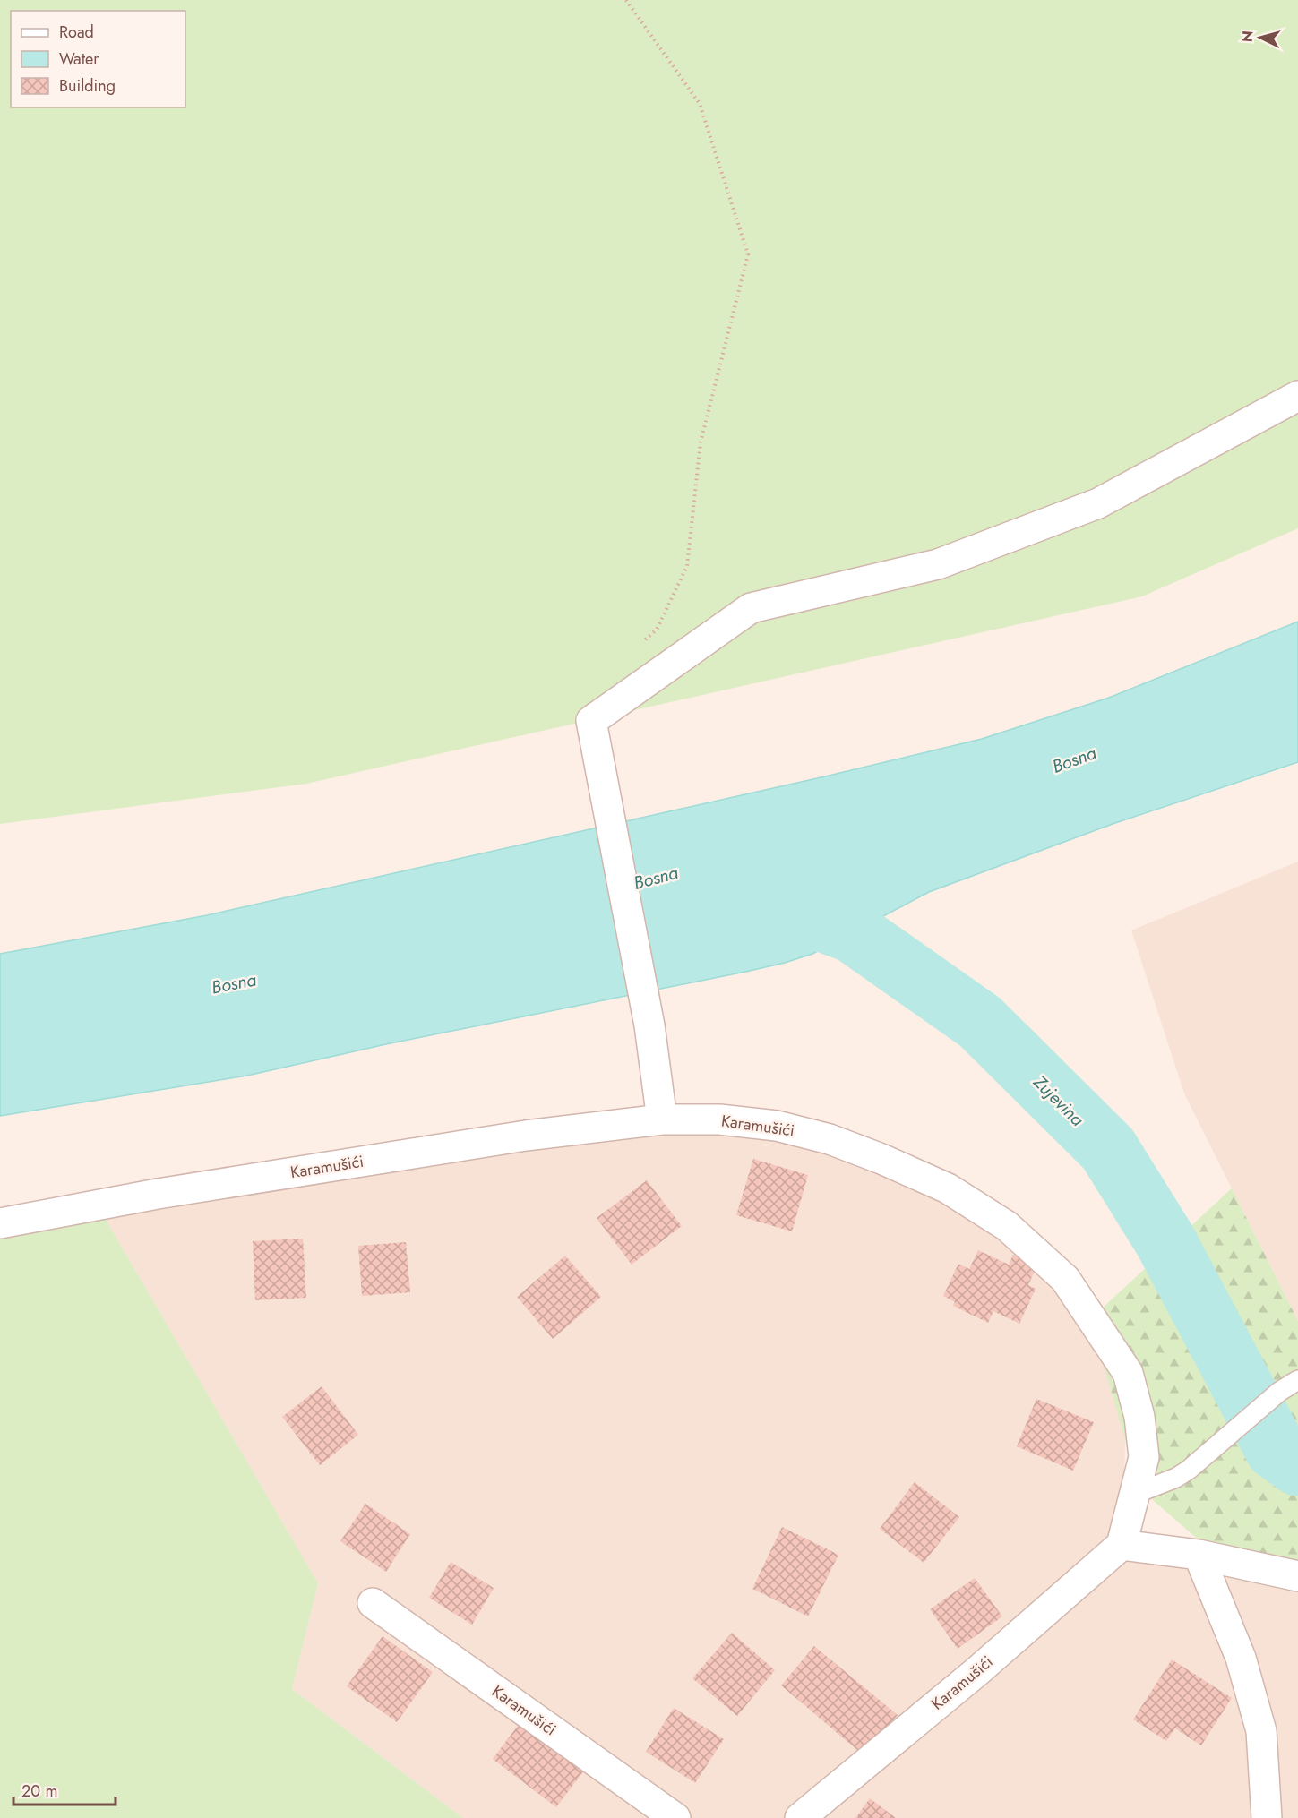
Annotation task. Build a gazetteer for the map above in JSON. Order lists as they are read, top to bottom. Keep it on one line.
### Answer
{"streets":{"street":["Karamušići"]},"water":["Bosna","Zujevina"],"legend":["Road","Water","Building"],"scale_bar":"20 m","north":"left"}
